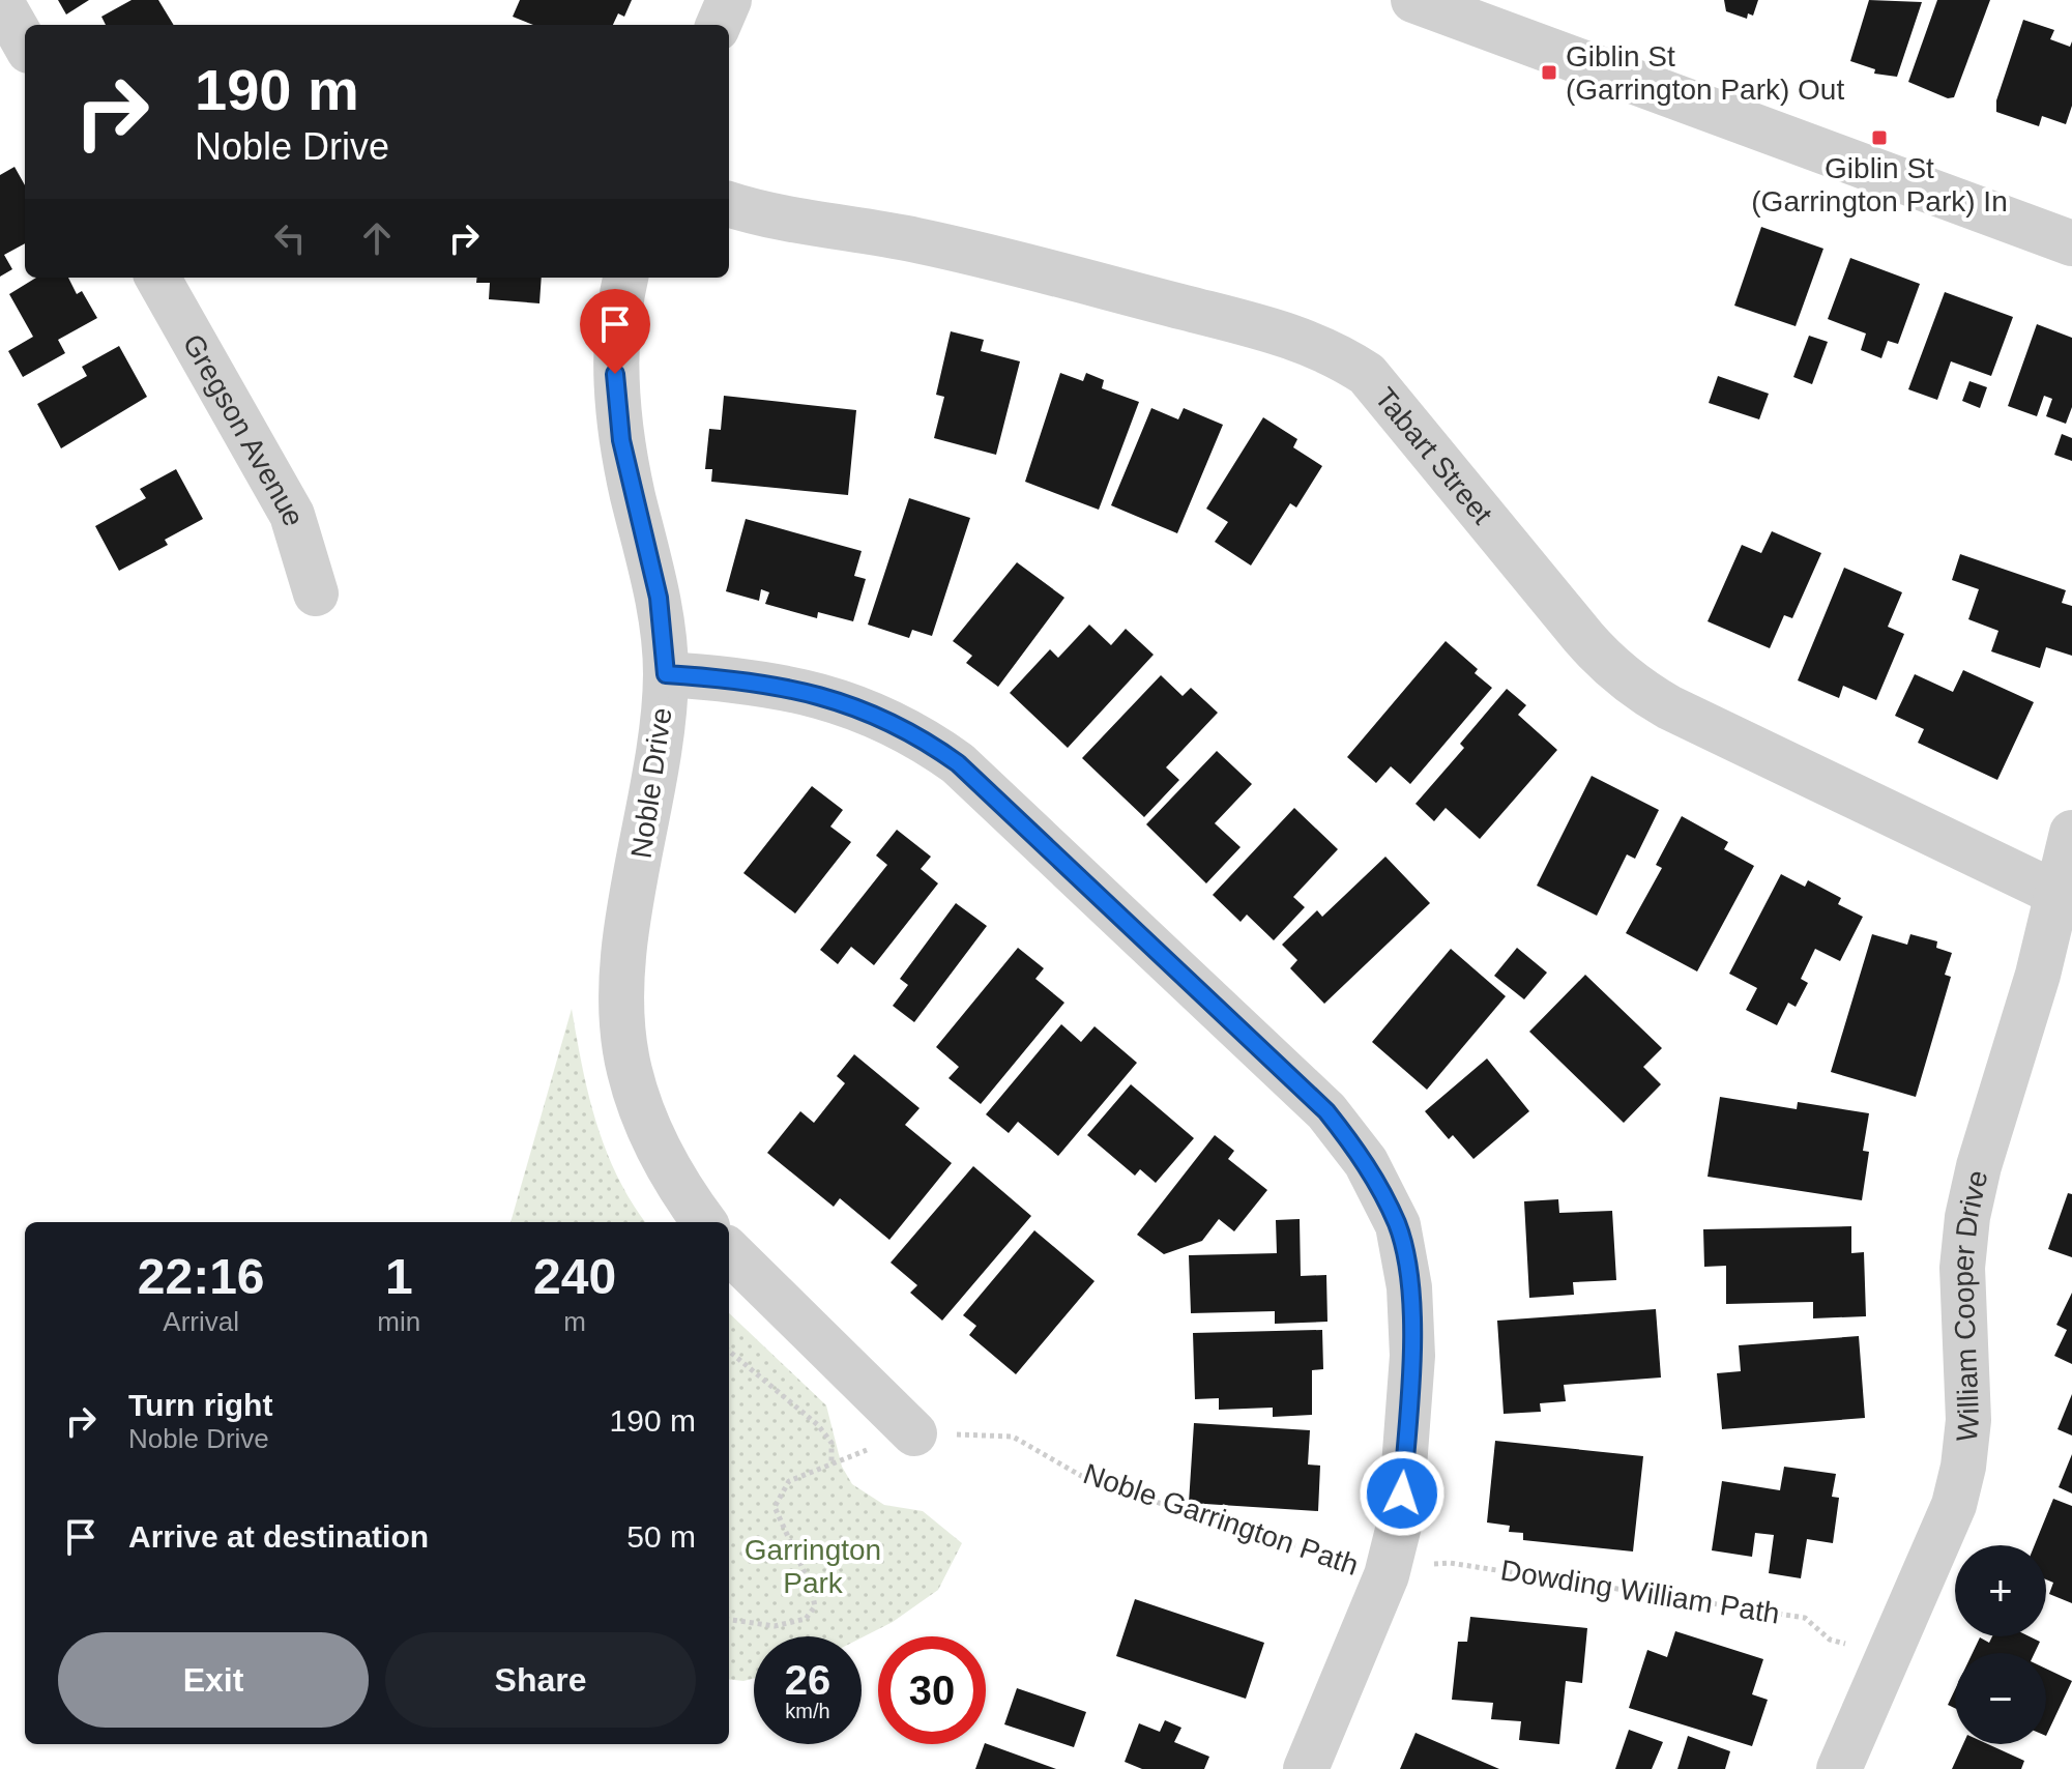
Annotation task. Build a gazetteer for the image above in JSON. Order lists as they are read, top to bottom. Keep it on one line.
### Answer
{"streets":{"street":["Gregson Avenue","Tabart Street","Noble Drive","William Cooper Drive"],"path":["Noble Garrington Path","Dowding William Path"]},"crossings":[["Tabart Street","William Cooper Drive"],["William Cooper Drive","Dowding William Path"],["Noble Garrington Path","Dowding William Path"]],"parks":["Garrington Park"],"places":{"transit":["Giblin St (Garrington Park) Out","Giblin St (Garrington Park) In"]},"page":{"turn":["190 m","Noble Drive"],"eta":["22:16","Arrival","1","min","240","m"],"list":[{"name":"Turn right","note":"Noble Drive","value":"190 m"},{"name":"Arrive at destination","value":"50 m"}],"map_buttons":["+","−"],"buttons":["Exit","Share"],"speed":"26 km/h","limit":"30"}}
